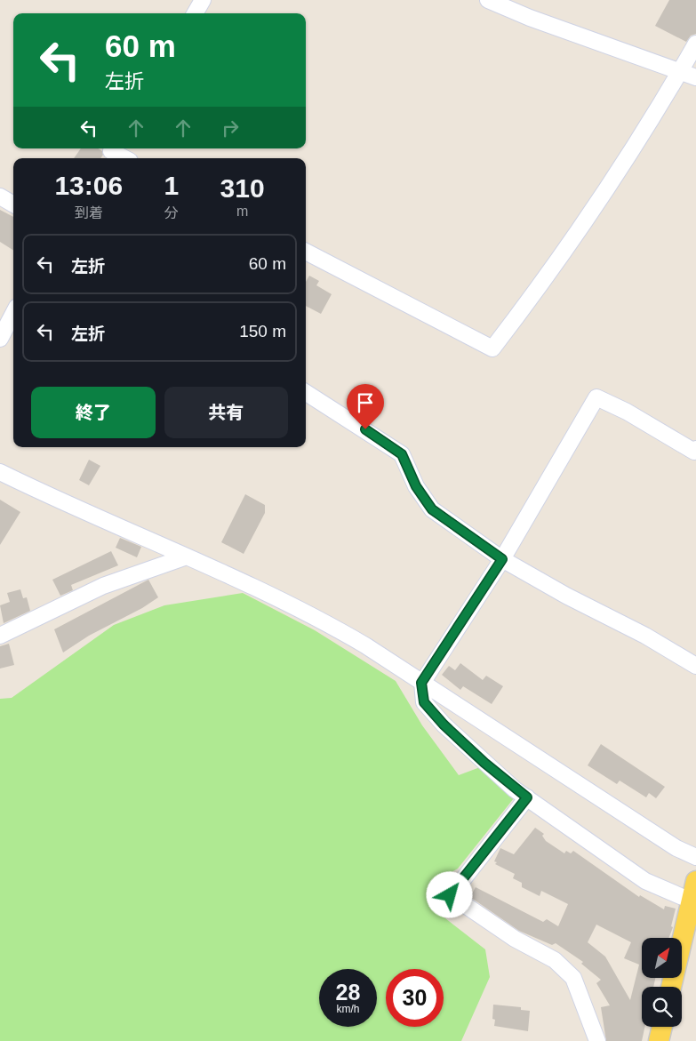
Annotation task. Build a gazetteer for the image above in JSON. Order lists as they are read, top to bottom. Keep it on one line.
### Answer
{"north":"top right","page":{"turn":["60 m","左折"],"eta":["13:06","到着","1","分","310","m"],"list":[{"name":"左折","value":"60 m"},{"name":"左折","value":"150 m"}],"buttons":["終了","共有"],"speed":"28 km/h","limit":"30"}}
